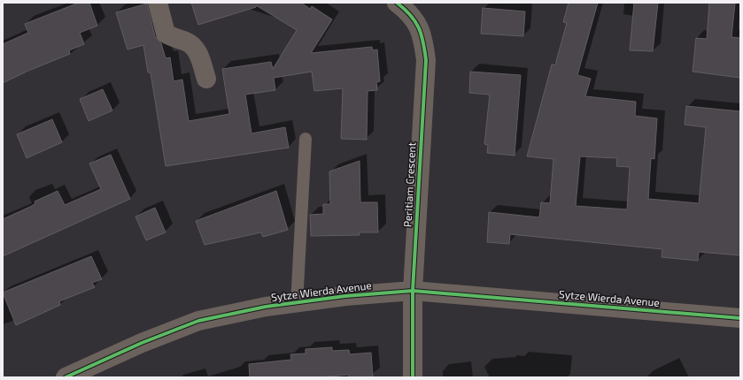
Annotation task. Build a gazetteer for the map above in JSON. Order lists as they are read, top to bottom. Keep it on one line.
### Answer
{"streets":{"street":["Peritiam Crescent","Sytze Wierda Avenue"]},"crossings":[["Peritiam Crescent","Sytze Wierda Avenue"]]}
